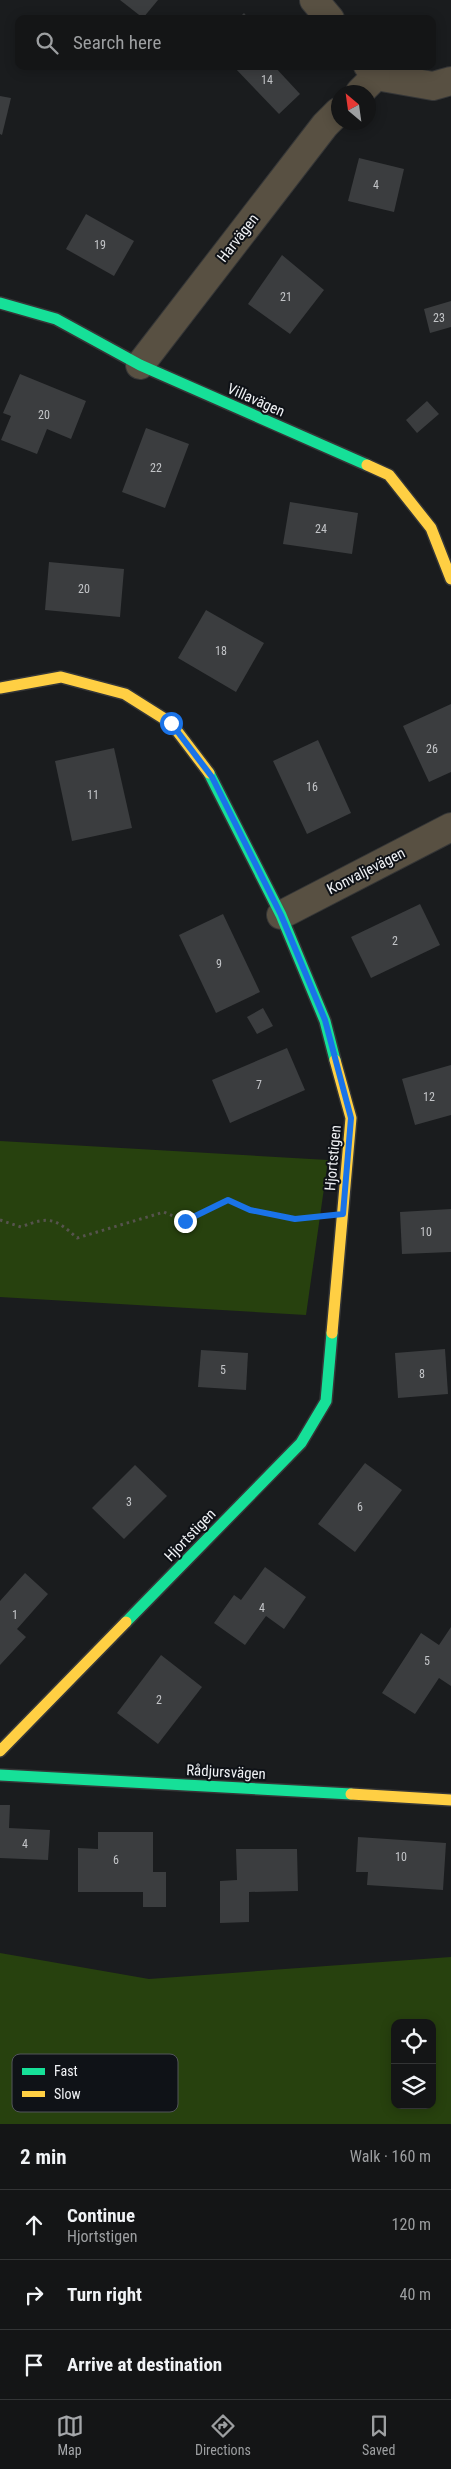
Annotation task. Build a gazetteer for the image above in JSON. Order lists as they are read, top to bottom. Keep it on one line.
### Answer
{"streets":{"street":["Harvägen","Villavägen","Konvaljevägen","Hjortstigen","Rådjursvägen"]},"crossings":[["Harvägen","Villavägen"],["Konvaljevägen","Hjortstigen"]],"house_numbers":["14","4","19","21","23","20","22","24","20","18","26","16","11","2","9","7","12","10","5","8","3","6","4","1","5","2","4","10","6"],"legend":["Fast","Slow"],"north":"top left","page":{"search":"Search here","heading":["2 min","Walk · 160 m"],"list":[["Continue","Hjortstigen","120 m"],["Turn right","40 m"],"Arrive at destination"],"nav":["Map","Directions","Saved"]}}
